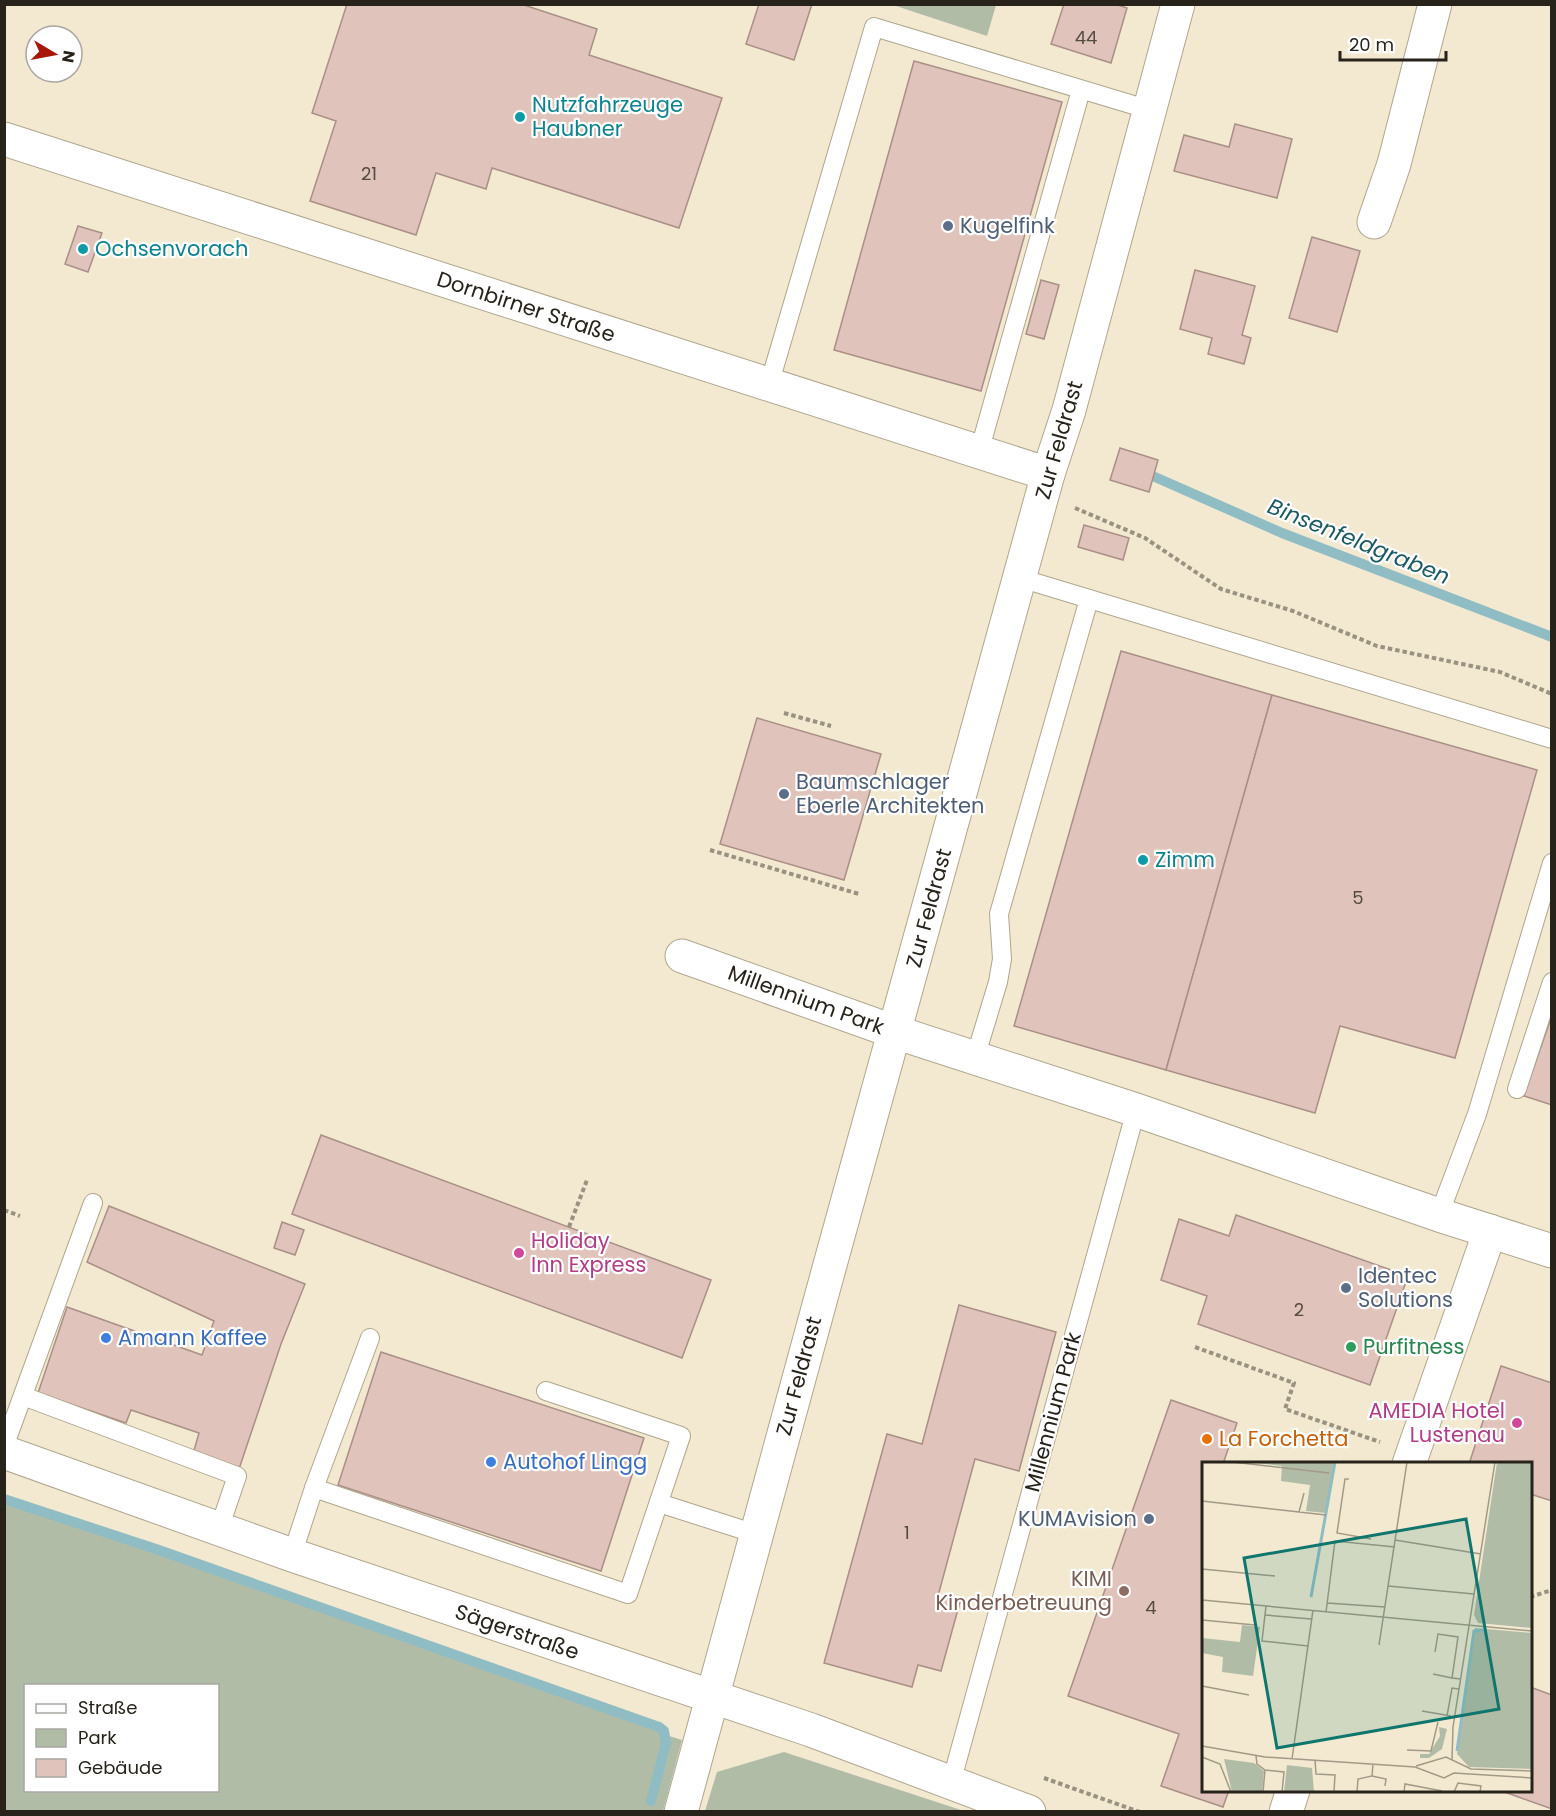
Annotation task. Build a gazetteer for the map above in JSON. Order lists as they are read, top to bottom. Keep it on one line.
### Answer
{"streets":{"street":["Dornbirner Straße","Zur Feldrast","Millennium Park","Sägerstraße"]},"crossings":[["Dornbirner Straße","Zur Feldrast"],["Zur Feldrast","Millennium Park"],["Zur Feldrast","Sägerstraße"],["Millennium Park","Sägerstraße"]],"water":["Binsenfeldgraben"],"places":["Nutzfahrzeuge Haubner","Kugelfink","Ochsenvorach","Baumschlager Eberle Architekten","Zimm","Holiday Inn Express","Identec Solutions","Amann Kaffee","Purfitness","AMEDIA Hotel Lustenau","La Forchetta","Autohof Lingg","KUMAvision","KIMI Kinderbetreuung"],"house_numbers":["44","21","5","2","1","4"],"legend":["Straße","Park","Gebäude"],"scale_bar":"20 m","north":"right"}
